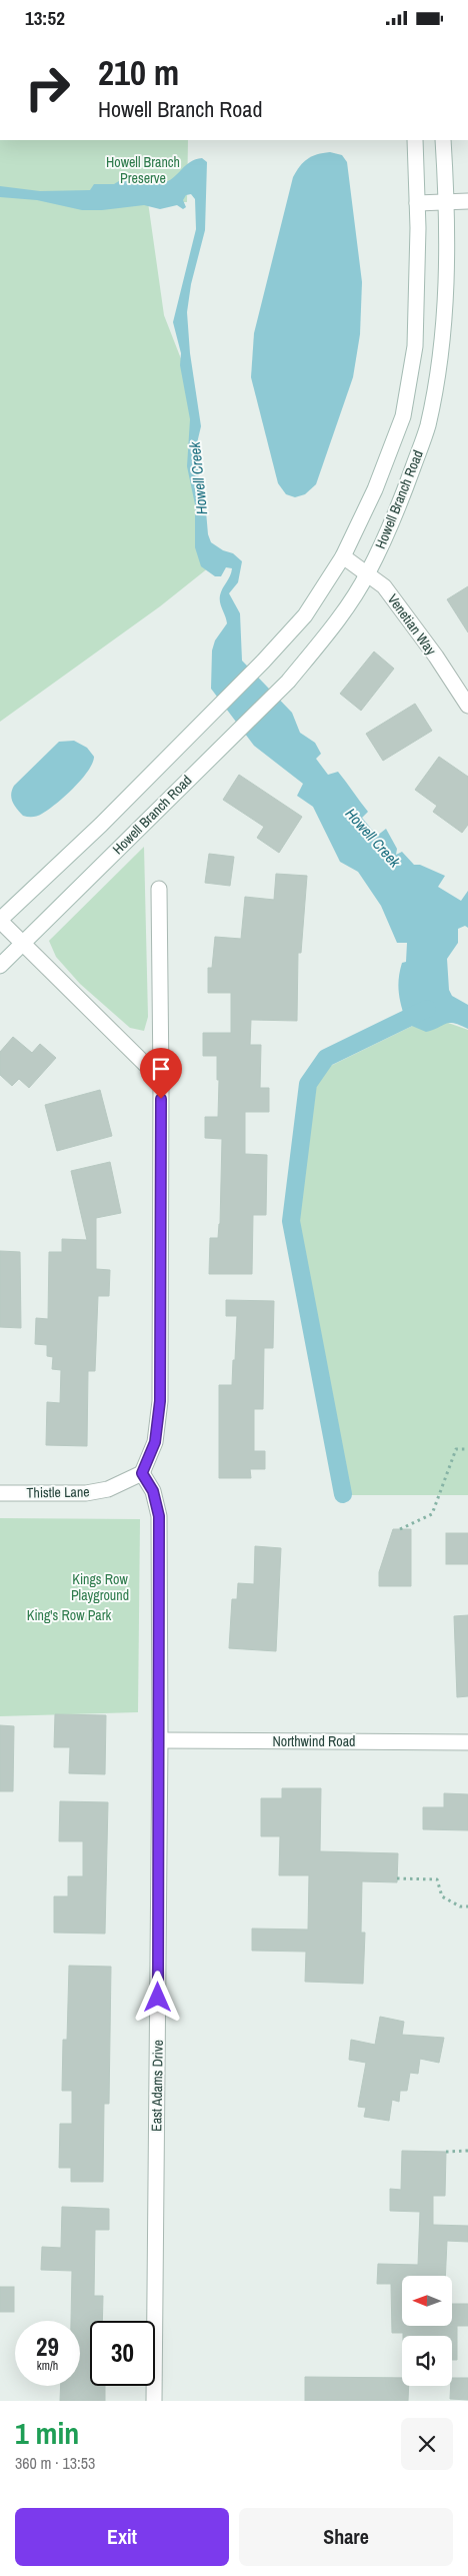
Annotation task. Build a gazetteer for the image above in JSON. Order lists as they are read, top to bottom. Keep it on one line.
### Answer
{"streets":{"street":["Howell Branch Road","Venetian Way","Thistle Lane","Northwind Road","East Adams Drive"]},"crossings":[["Howell Branch Road","Venetian Way"],["Thistle Lane","East Adams Drive"],["Northwind Road","East Adams Drive"]],"water":["Howell Creek"],"parks":["Howell Branch Preserve","Kings Row Playground","King's Row Park"],"north":"left","page":{"status":"13:52","turn":["210 m","Howell Branch Road"],"speed":"29 km/h","limit":"30","heading":["1 min","360 m · 13:53"],"buttons":["Exit","Share"]}}
